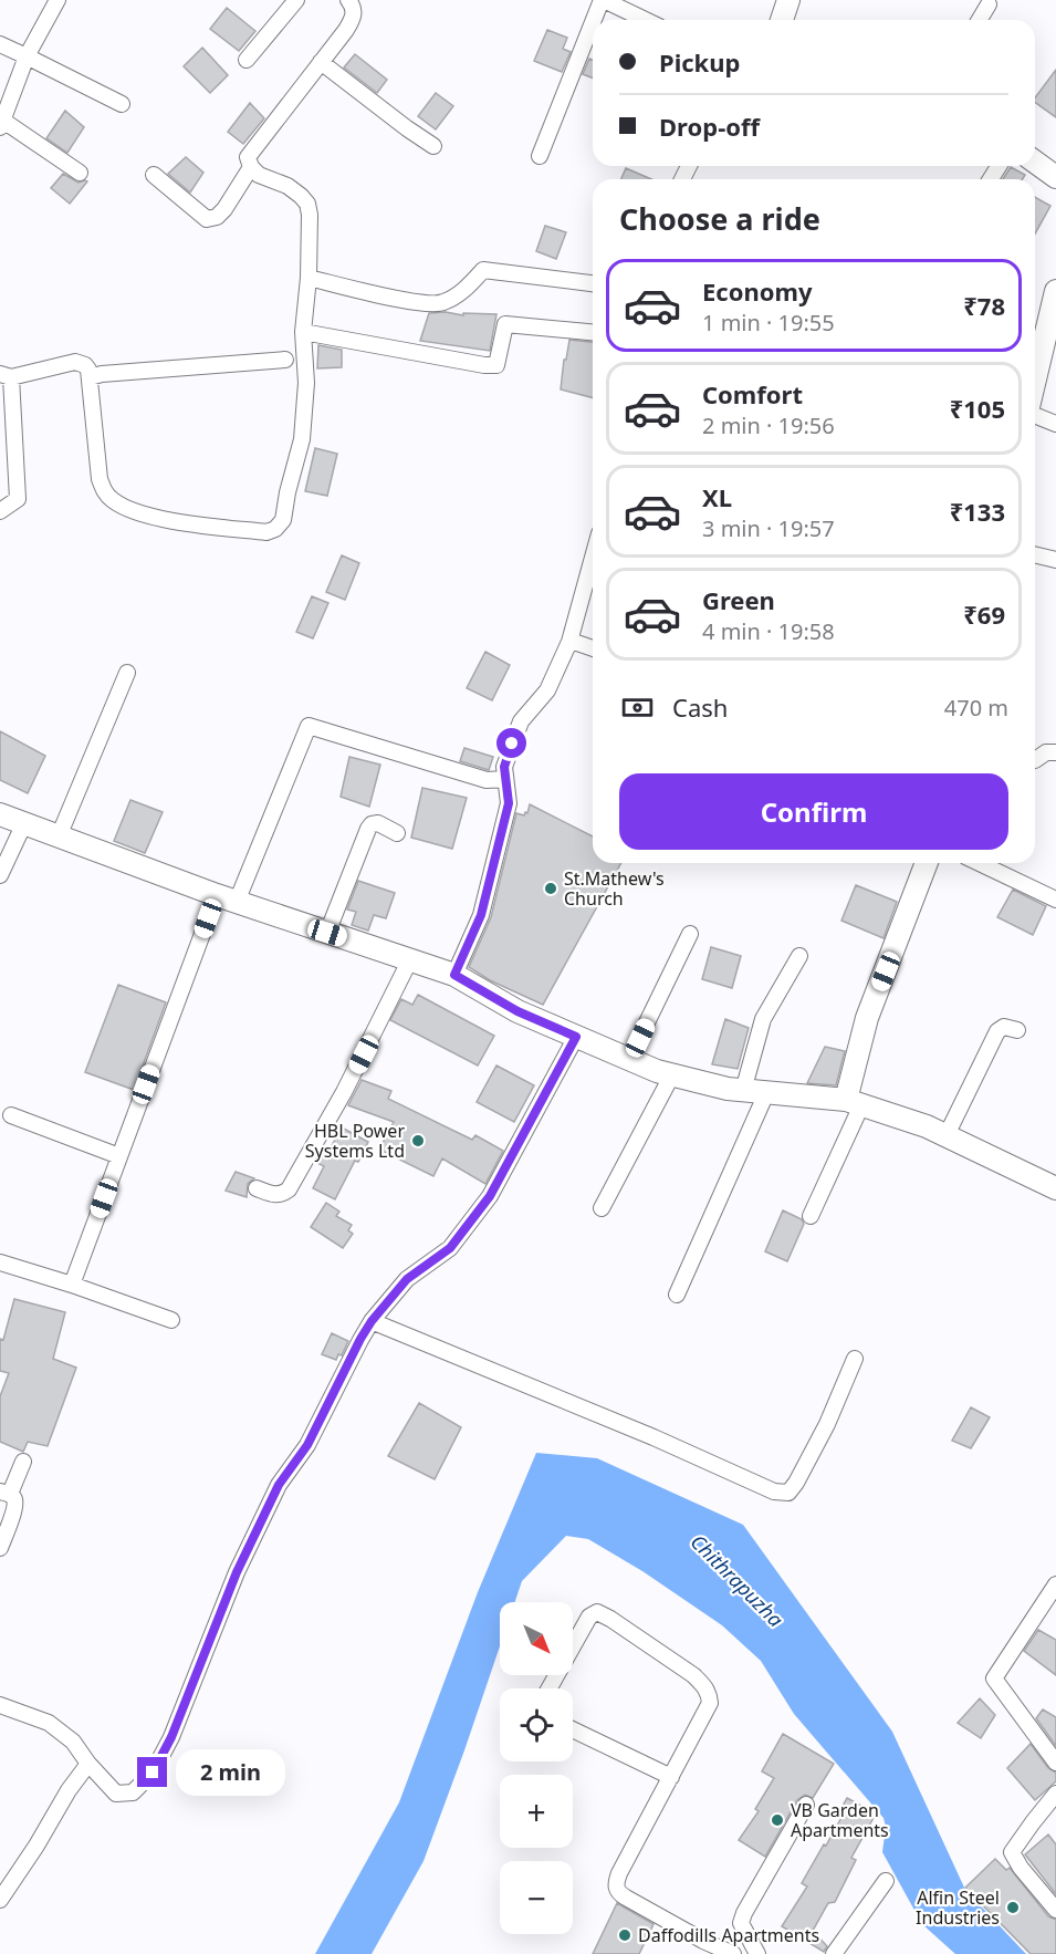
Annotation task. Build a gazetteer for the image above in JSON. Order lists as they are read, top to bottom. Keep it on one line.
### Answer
{"water":["Chithrapuzha"],"places":["St.Mathew's Church","HBL Power Systems Ltd","VB Garden Apartments","Alfin Steel Industries","Daffodills Apartments"],"north":"bottom right","page":{"banner":["Pickup","Drop-off"],"heading":"Choose a ride","list":[{"name":"Economy","note":"1 min · 19:55","value":"₹78"},{"name":"Comfort","note":"2 min · 19:56","value":"₹105"},{"name":"XL","note":"3 min · 19:57","value":"₹133"},{"name":"Green","note":"4 min · 19:58","value":"₹69"}],"pay":["Cash","470 m"],"buttons":"Confirm","map_buttons":["+","−"],"bubble":"2 min"}}
